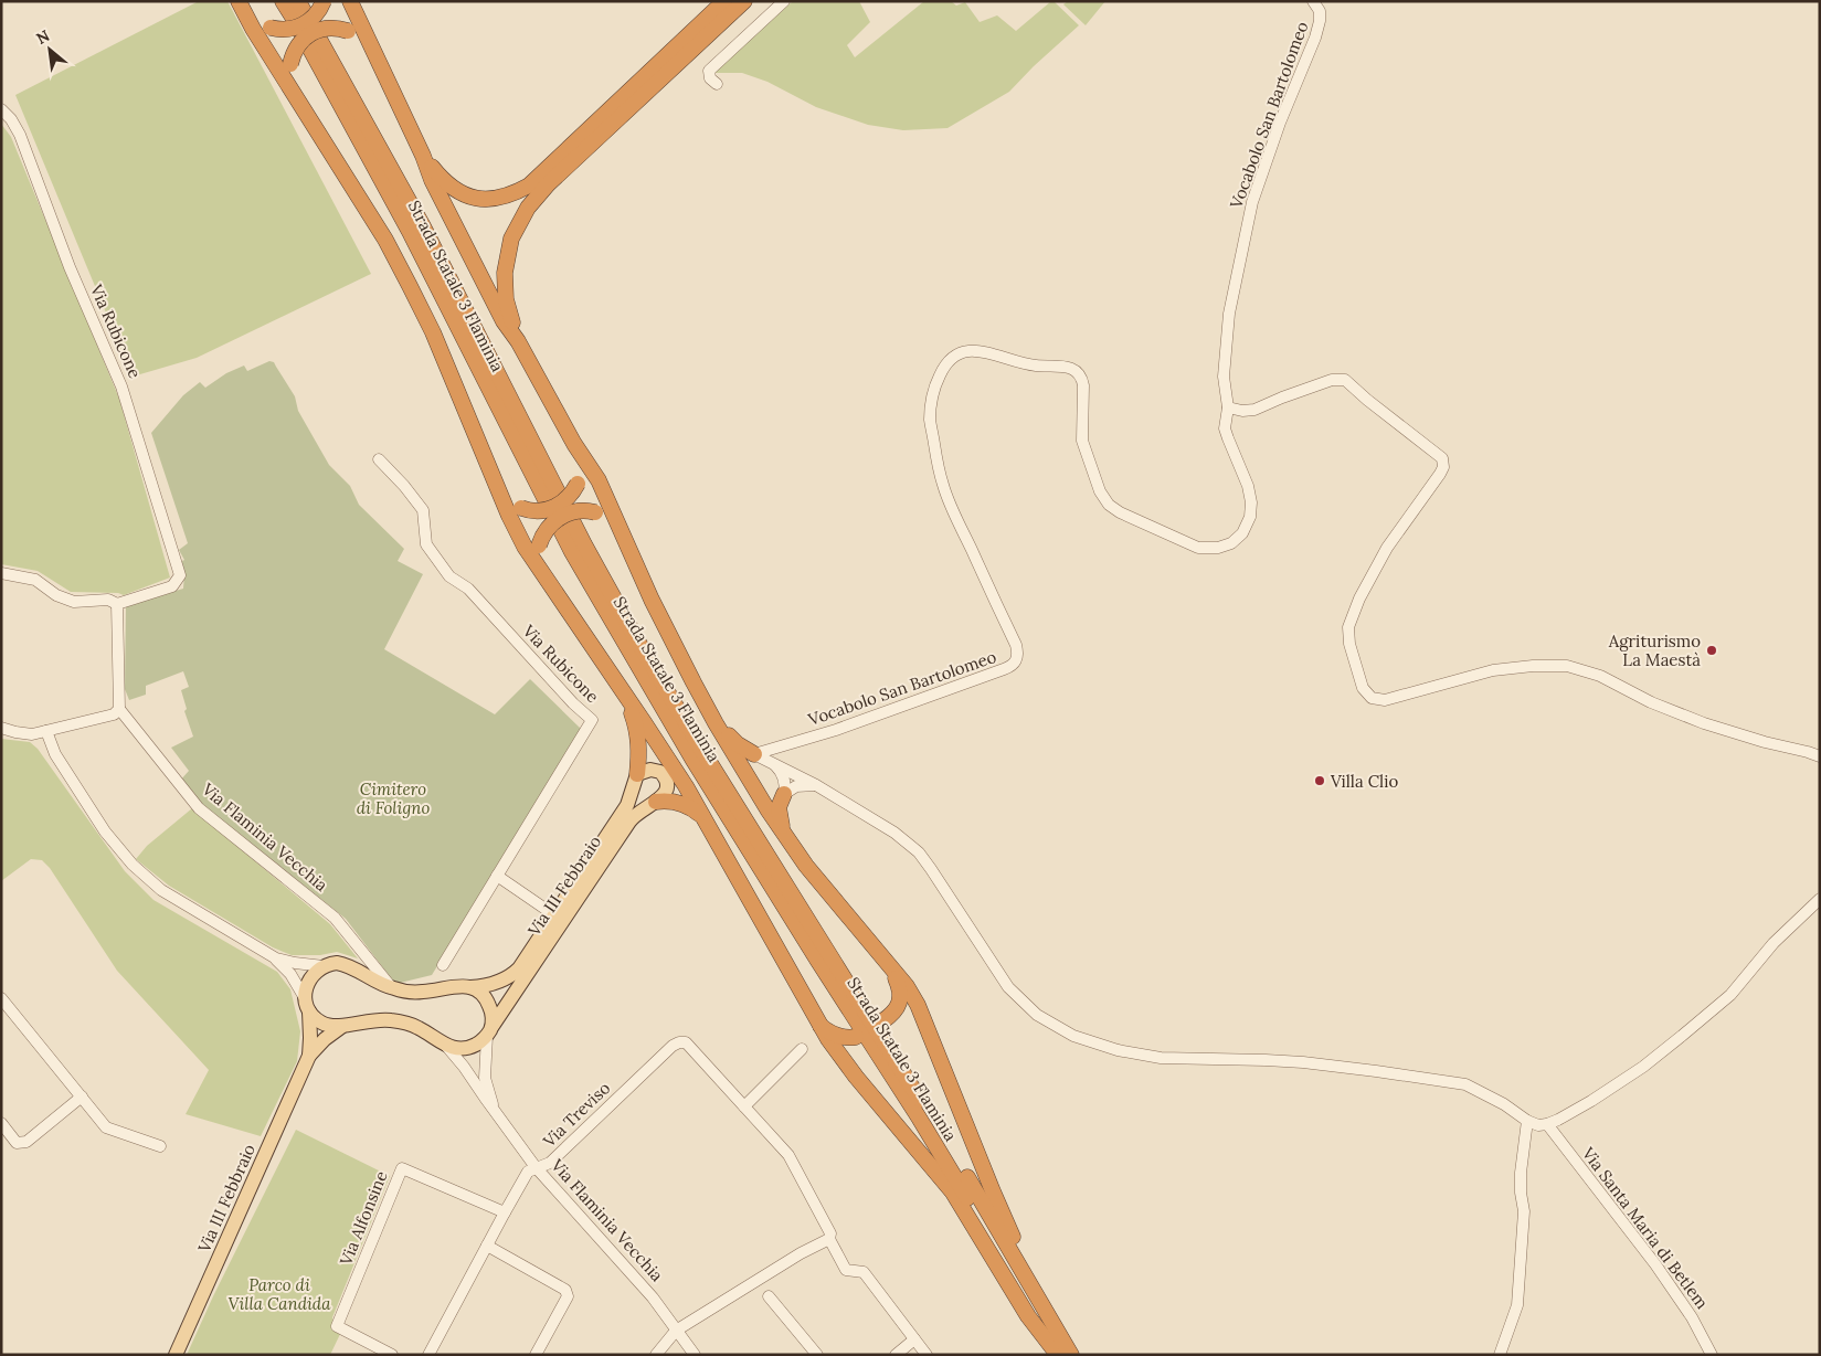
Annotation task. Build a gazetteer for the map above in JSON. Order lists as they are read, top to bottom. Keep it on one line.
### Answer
{"streets":{"highway":["Strada Statale 3 Flaminia"],"main road":["Via Flaminia Vecchia","Via III Febbraio"],"street":["Vocabolo San Bartolomeo","Via Rubicone","Via Treviso","Via Alfonsine","Via Santa Maria di Betlem"]},"crossings":[["Via Flaminia Vecchia","Via III Febbraio"],["Via Flaminia Vecchia","Via Treviso"],["Via Treviso","Via Alfonsine"]],"parks":["Cimitero di Foligno","Parco di Villa Candida"],"places":["Agriturismo La Maestà","Villa Clio"],"north":"top left"}
